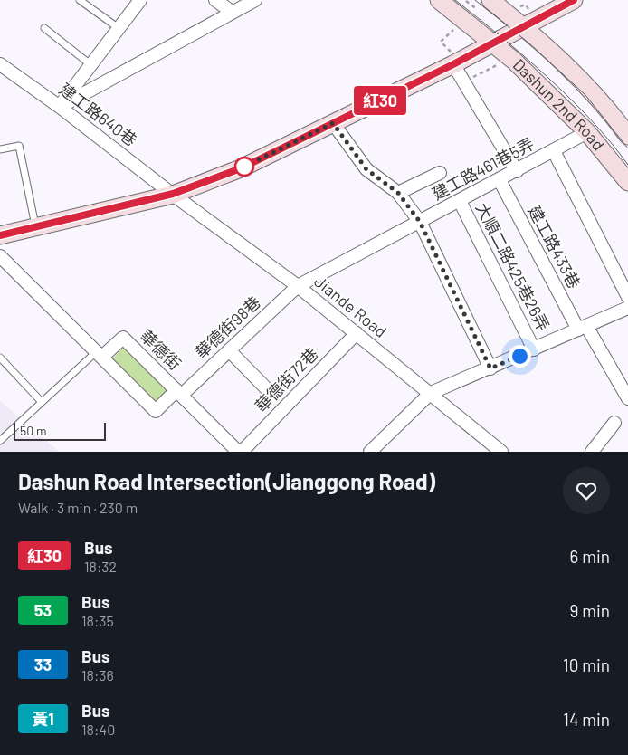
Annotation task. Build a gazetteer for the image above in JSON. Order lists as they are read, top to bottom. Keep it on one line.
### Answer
{"streets":{"street":["Dashun 2nd Road","建工路640巷","建工路461巷5弄","建工路433巷","大順二路425巷26弄","Jiande Road","華德街98巷","華德街","華德街72巷"]},"crossings":[["Dashun 2nd Road","建工路461巷5弄"],["建工路640巷","Jiande Road"],["建工路461巷5弄","建工路433巷"],["建工路461巷5弄","大順二路425巷26弄"],["建工路461巷5弄","Jiande Road"],["建工路461巷5弄","華德街98巷"],["Jiande Road","華德街98巷"],["Jiande Road","華德街72巷"],["華德街98巷","華德街"]],"lines":["bus line 紅30"],"scale_bar":"50 m","page":{"on_map":"紅30","scale":"50 m","heading":["Dashun Road Intersection(Jianggong Road)","Walk · 3 min · 230 m"],"list":[{"mark":"紅30","name":"Bus","note":"18:32","value":"6 min"},{"mark":"53","name":"Bus","note":"18:35","value":"9 min"},{"mark":"33","name":"Bus","note":"18:36","value":"10 min"},{"mark":"黃1","name":"Bus","note":"18:40","value":"14 min"}]}}
